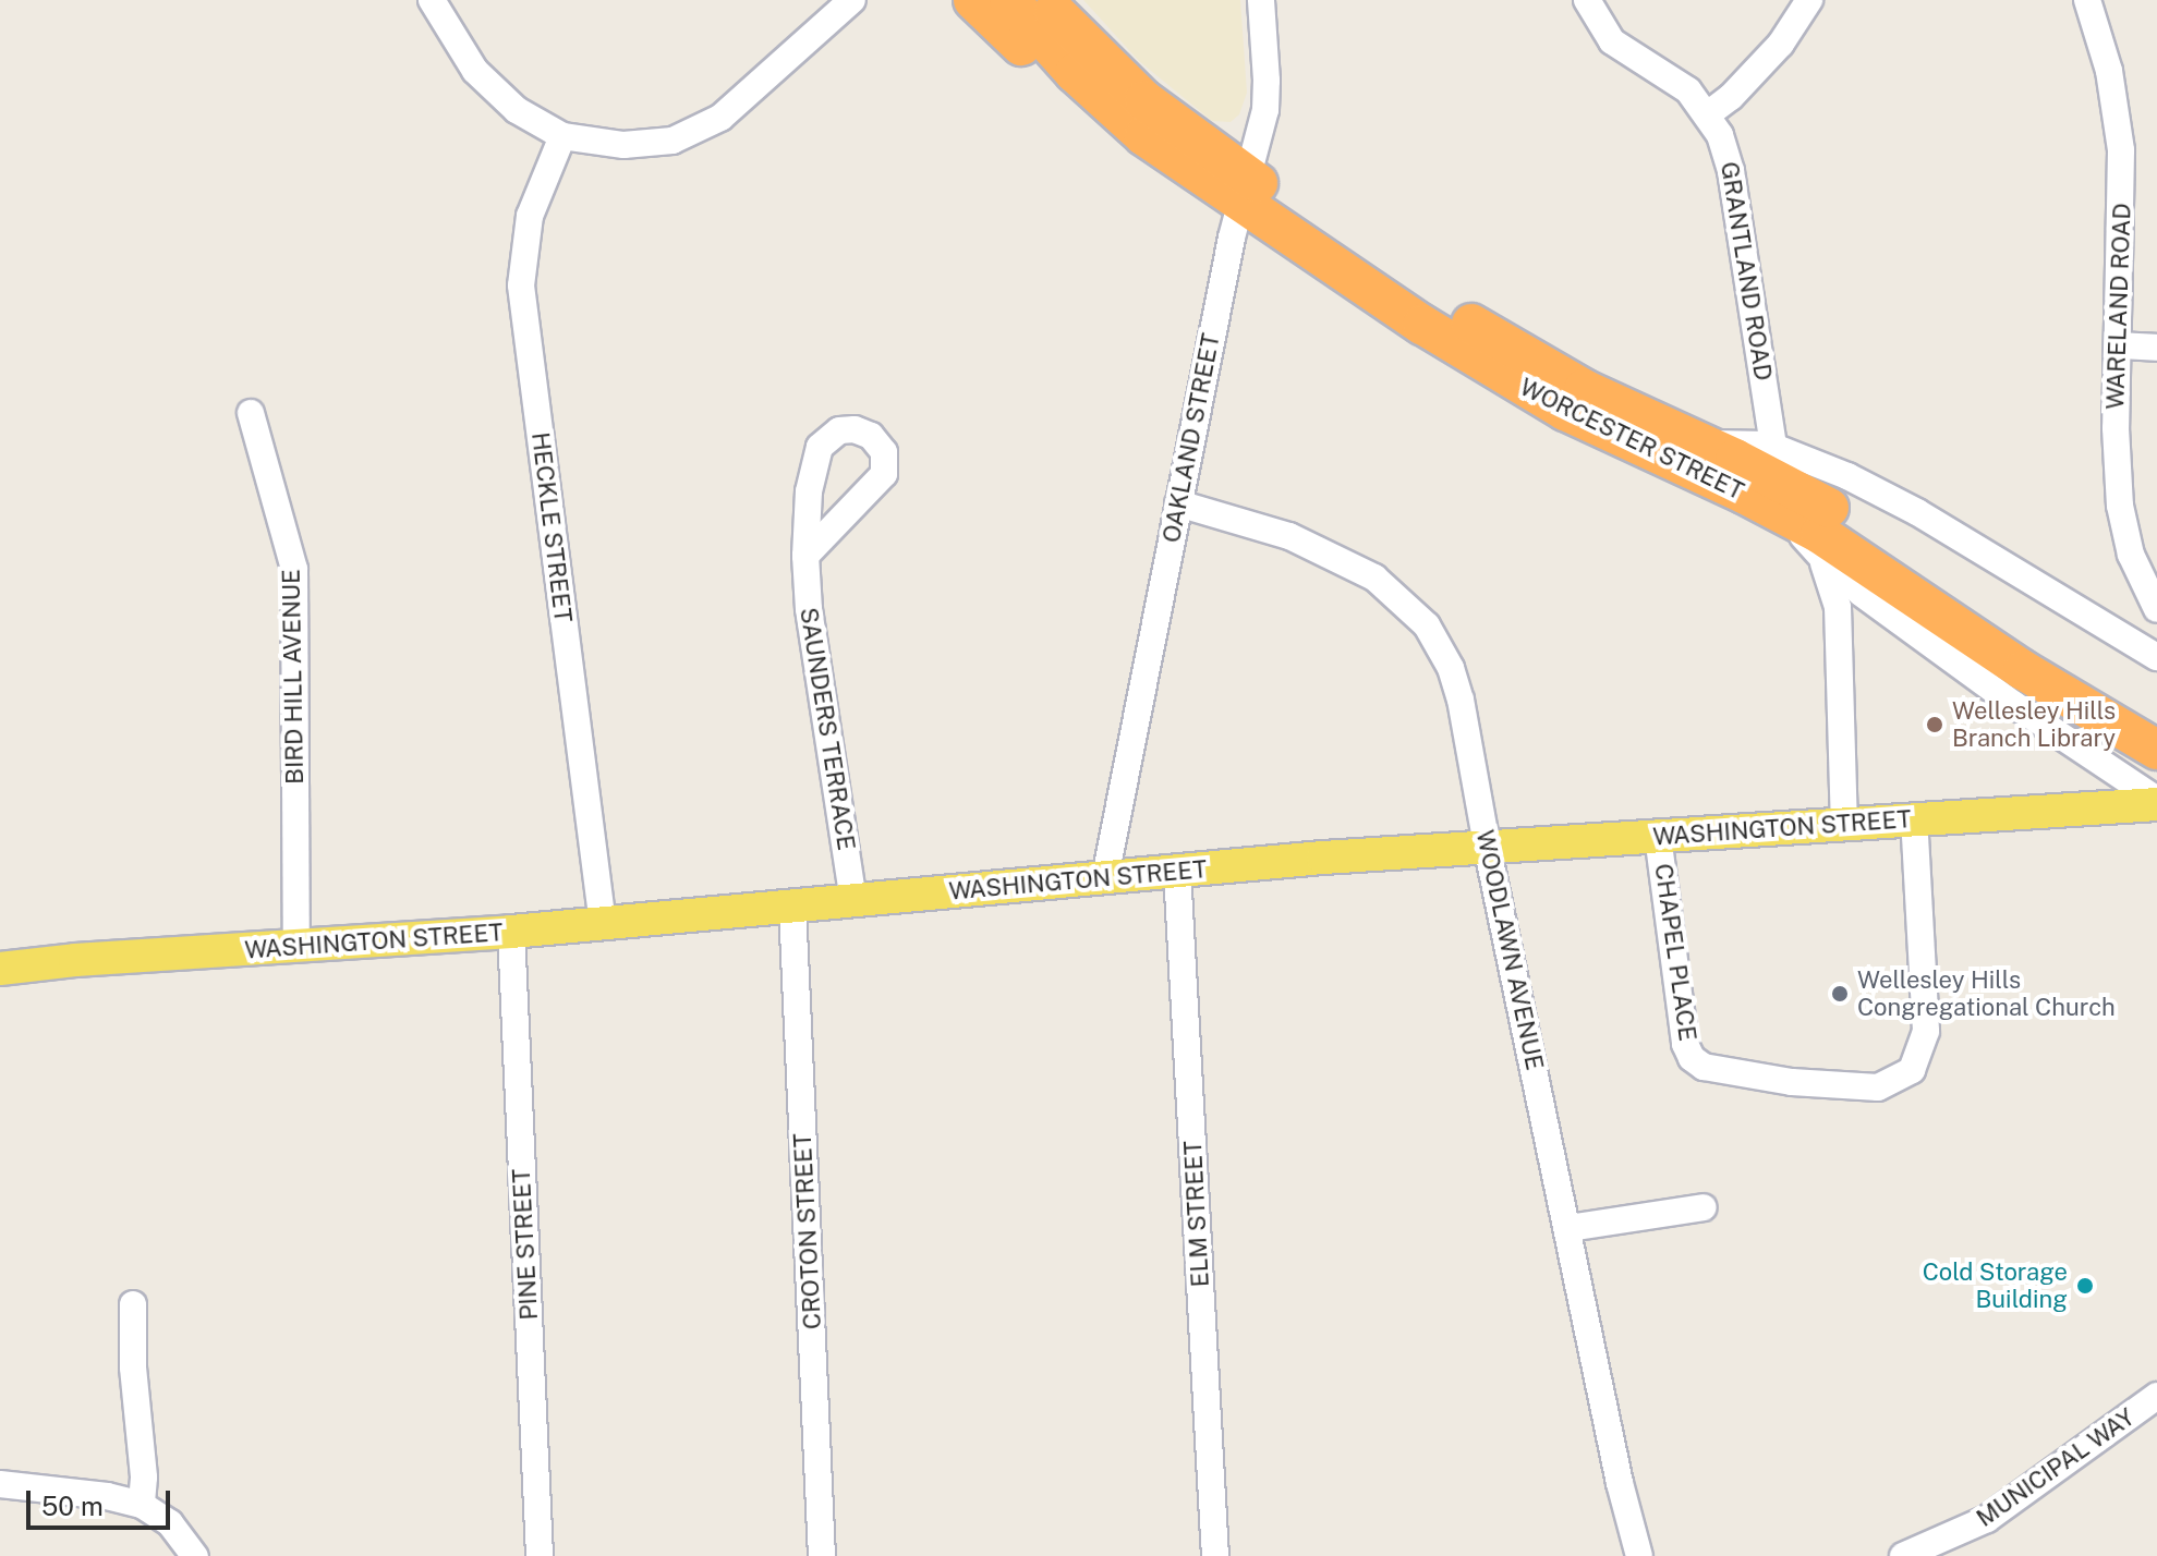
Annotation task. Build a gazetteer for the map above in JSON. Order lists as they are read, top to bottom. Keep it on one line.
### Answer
{"streets":{"highway":["WORCESTER STREET"],"main road":["WASHINGTON STREET"],"street":["GRANTLAND ROAD","WARELAND ROAD","OAKLAND STREET","HECKLE STREET","BIRD HILL AVENUE","SAUNDERS TERRACE","WOODLAWN AVENUE","CHAPEL PLACE","ELM STREET","CROTON STREET","PINE STREET","MUNICIPAL WAY"]},"crossings":[["OAKLAND STREET","WORCESTER STREET"],["OAKLAND STREET","WASHINGTON STREET"],["OAKLAND STREET","WOODLAWN AVENUE"],["HECKLE STREET","WASHINGTON STREET"],["BIRD HILL AVENUE","WASHINGTON STREET"],["SAUNDERS TERRACE","WASHINGTON STREET"],["WASHINGTON STREET","WOODLAWN AVENUE"],["WASHINGTON STREET","CHAPEL PLACE"],["WASHINGTON STREET","ELM STREET"],["WASHINGTON STREET","CROTON STREET"],["WASHINGTON STREET","PINE STREET"]],"places":["Wellesley Hills Branch Library","Wellesley Hills Congregational Church","Cold Storage Building"],"scale_bar":"50 m"}
